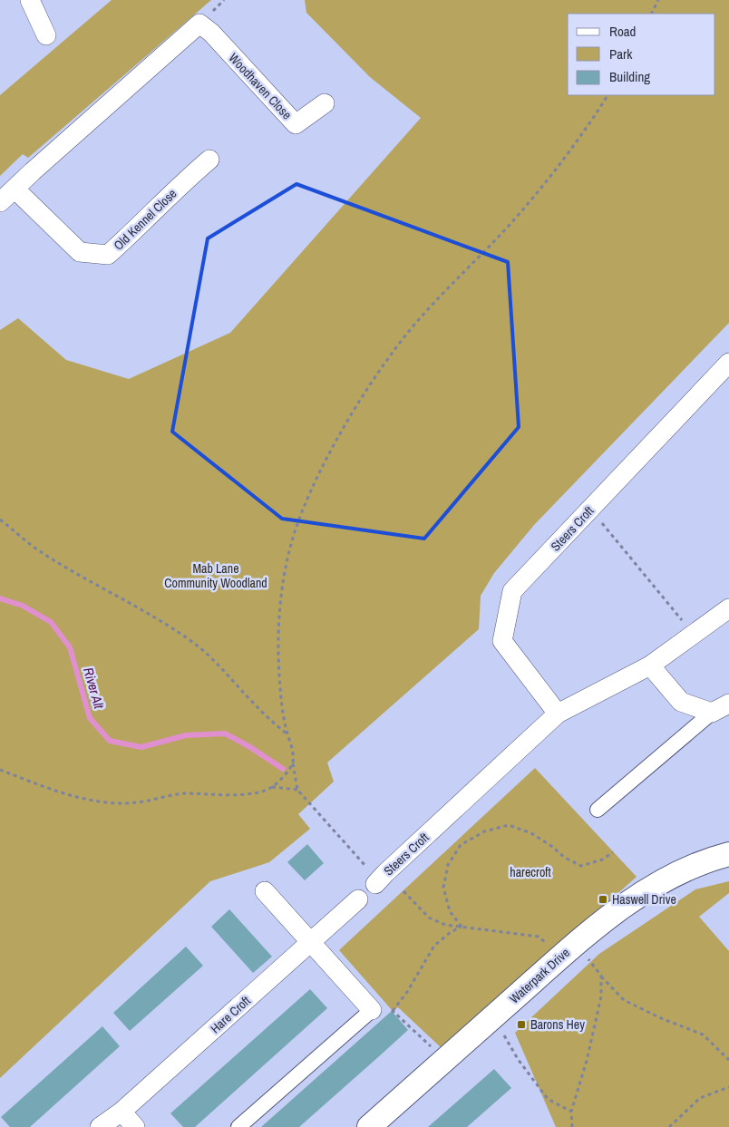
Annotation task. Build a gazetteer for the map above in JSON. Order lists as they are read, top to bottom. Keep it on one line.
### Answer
{"streets":{"street":["Woodhaven Close","Old Kennel Close","Steers Croft","Waterpark Drive","Hare Croft"]},"crossings":[["Woodhaven Close","Old Kennel Close"]],"water":["River Alt"],"parks":["Mab Lane Community Woodland","harecroft"],"places":{"transit":["Haswell Drive","Barons Hey"]},"legend":["Road","Park","Building"]}
